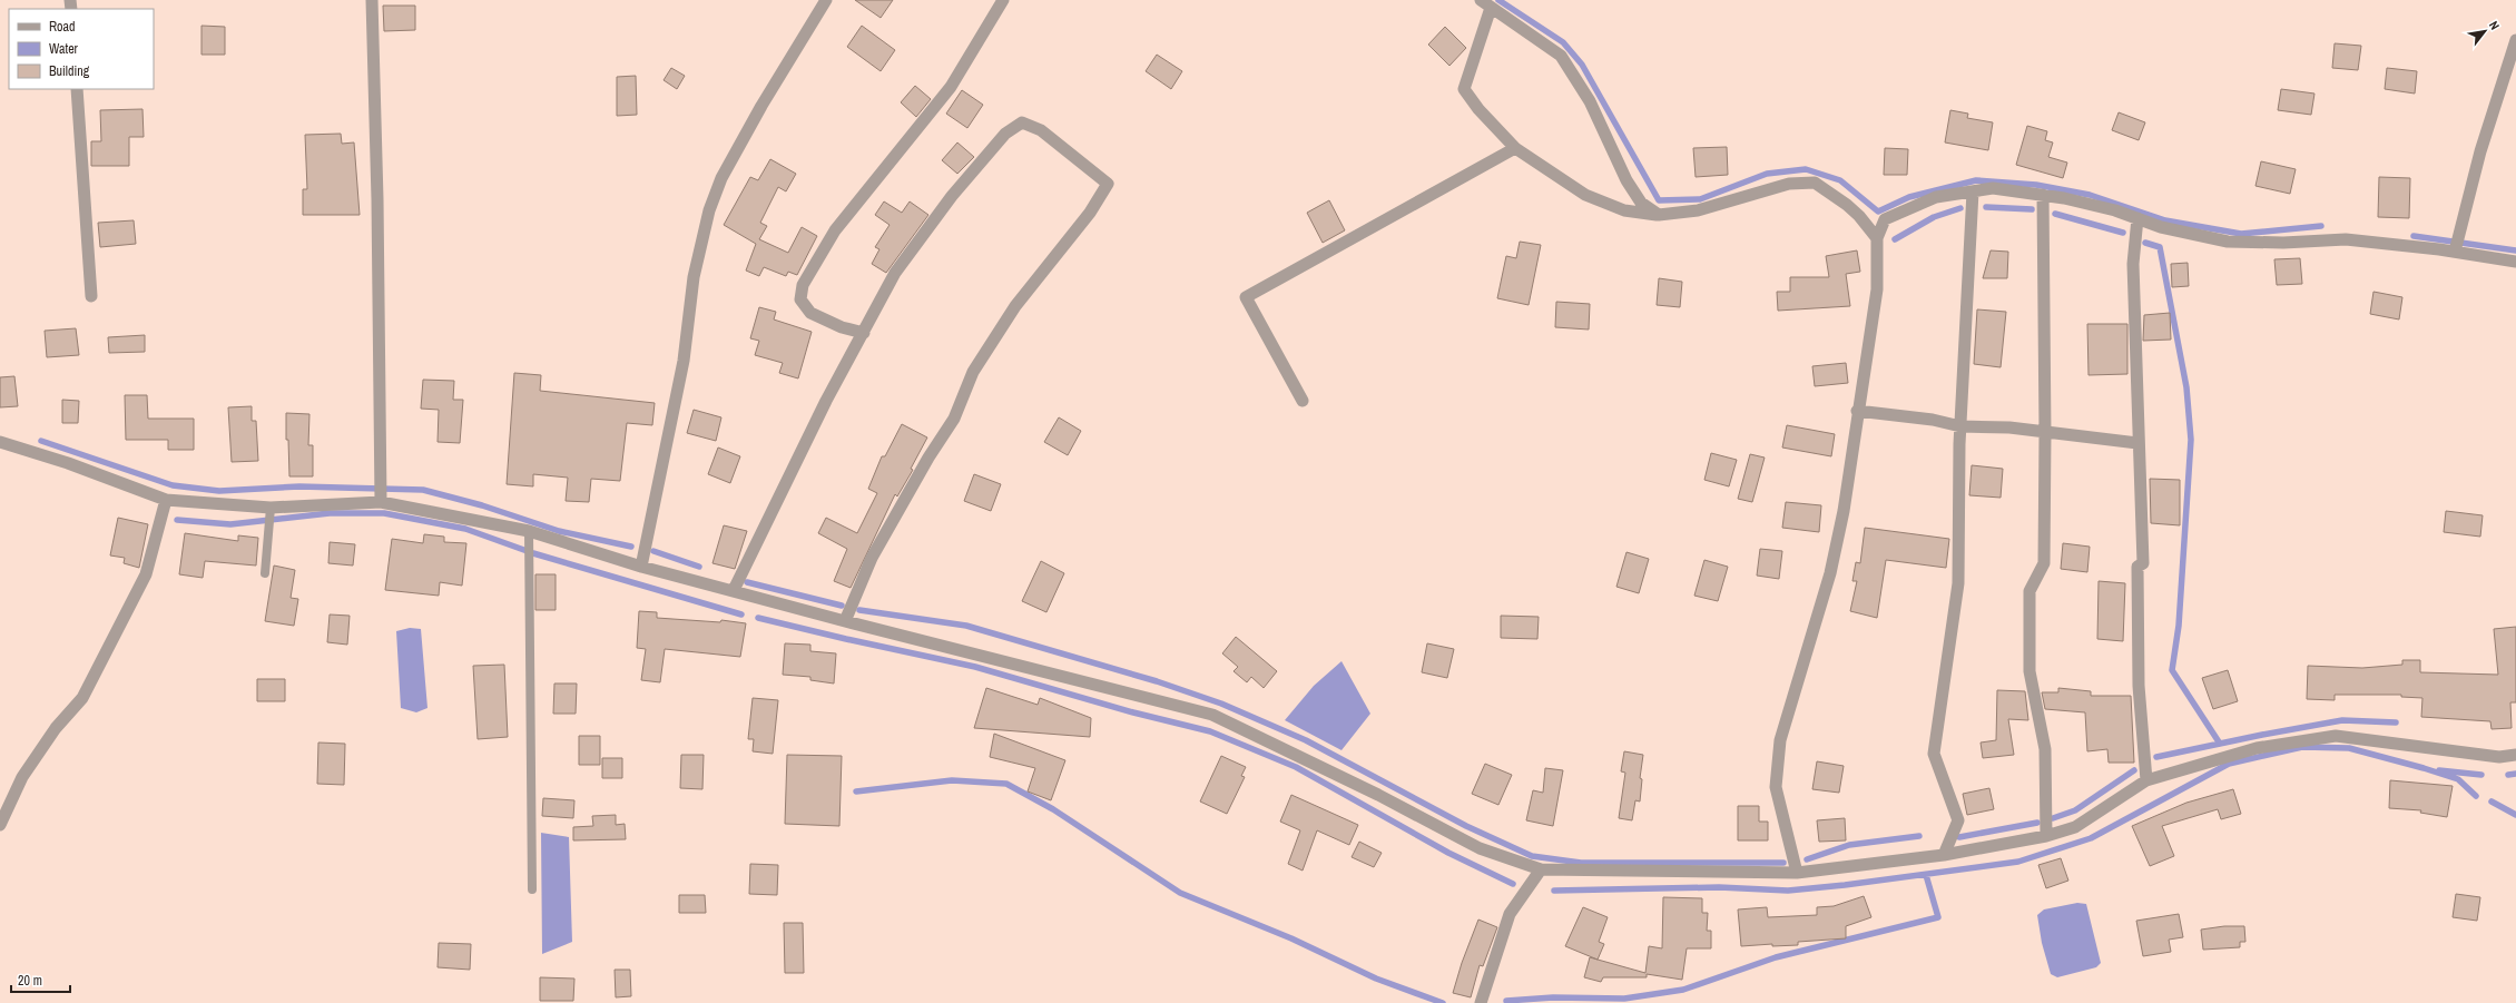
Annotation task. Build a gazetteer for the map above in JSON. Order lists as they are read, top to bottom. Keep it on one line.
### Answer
{"legend":["Road","Water","Building"],"scale_bar":"20 m","north":"top right"}
